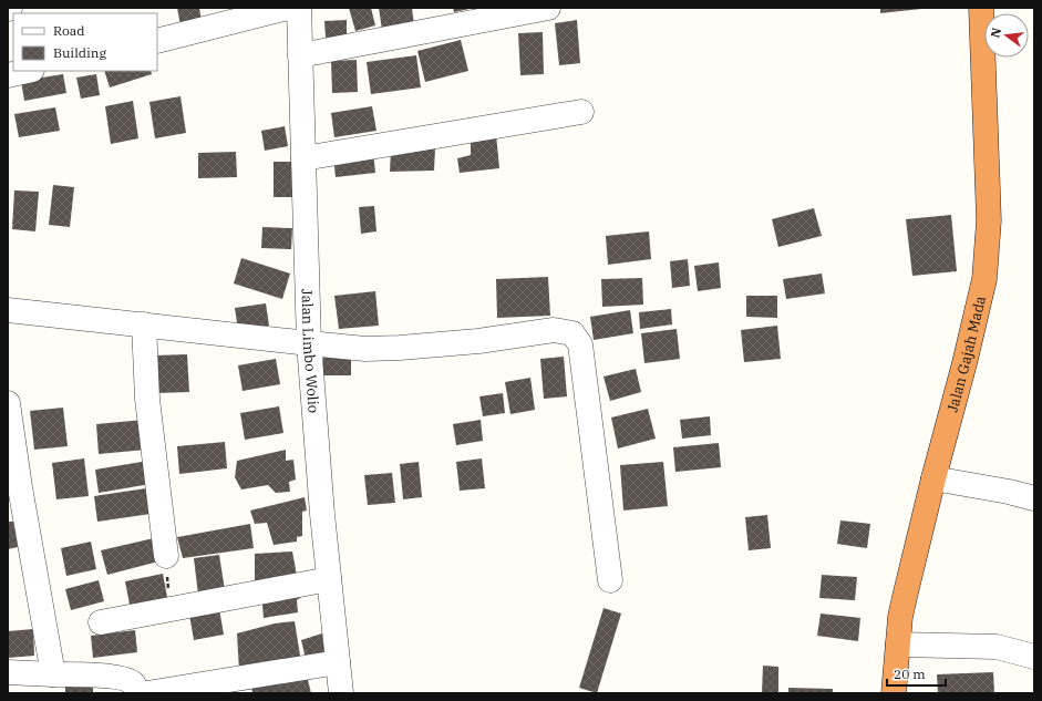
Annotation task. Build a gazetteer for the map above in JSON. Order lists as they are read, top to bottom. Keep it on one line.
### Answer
{"streets":{"highway":["Jalan Gajah Mada"],"street":["Jalan Limbo Wolio"]},"legend":["Road","Building"],"scale_bar":"20 m","north":"left"}
